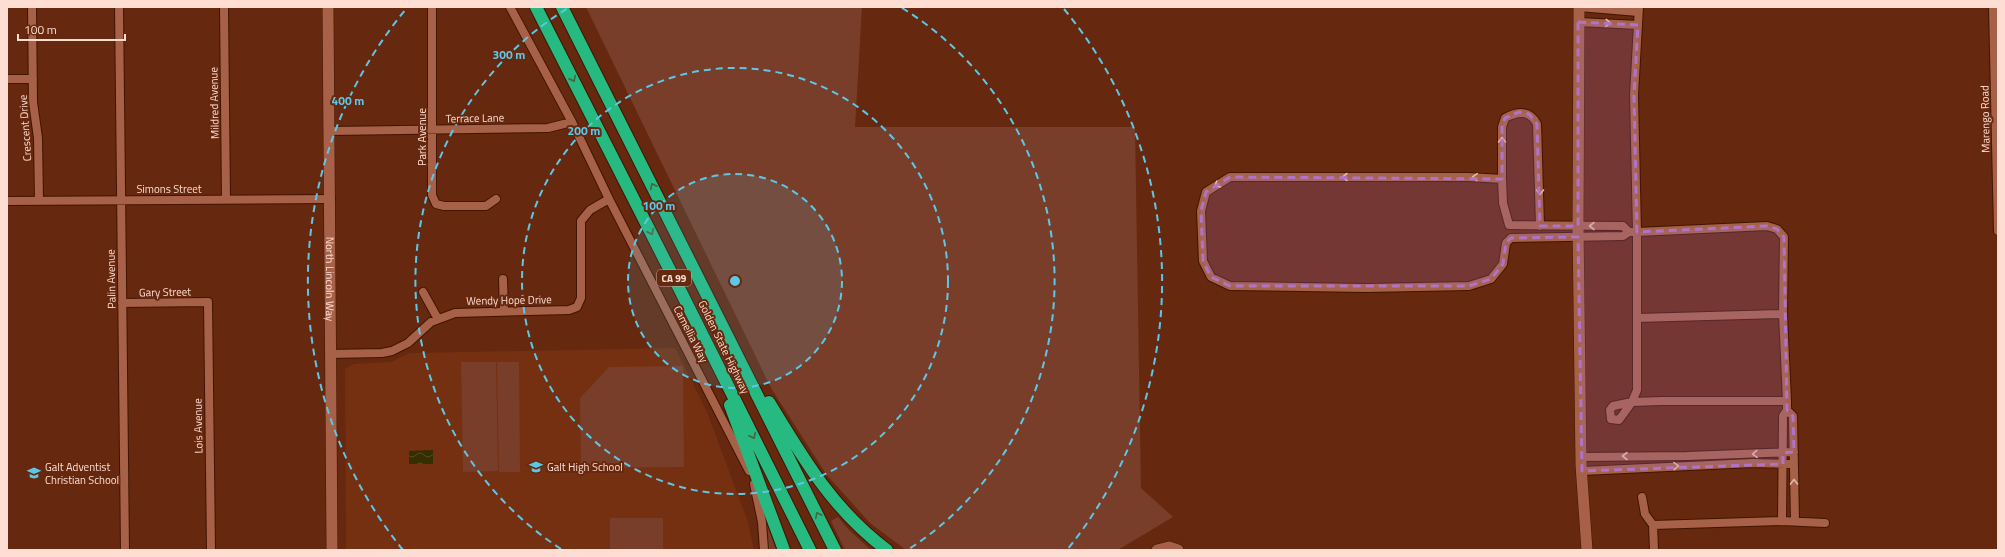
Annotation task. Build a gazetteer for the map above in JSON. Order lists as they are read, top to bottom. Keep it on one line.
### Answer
{"streets":{"highway":["CA 99","Golden State Highway"],"street":["Mildred Avenue","Terrace Lane","Marengo Road","Crescent Drive","Park Avenue","Simons Street","Palin Avenue","North Lincoln Way","Gary Street","Wendy Hope Drive","Camellia Way","Lois Avenue"]},"crossings":[["Mildred Avenue","Simons Street"],["Terrace Lane","Park Avenue"],["Terrace Lane","North Lincoln Way"],["Terrace Lane","Camellia Way"],["Crescent Drive","Simons Street"],["Simons Street","Palin Avenue"],["Simons Street","North Lincoln Way"],["Palin Avenue","Gary Street"],["North Lincoln Way","Wendy Hope Drive"],["Gary Street","Lois Avenue"],["Wendy Hope Drive","Camellia Way"]],"places":{"school or university":["Galt High School","Galt Adventist Christian School"]},"scale_bar":"100 m","rings":["300 m","400 m","200 m","100 m"]}
